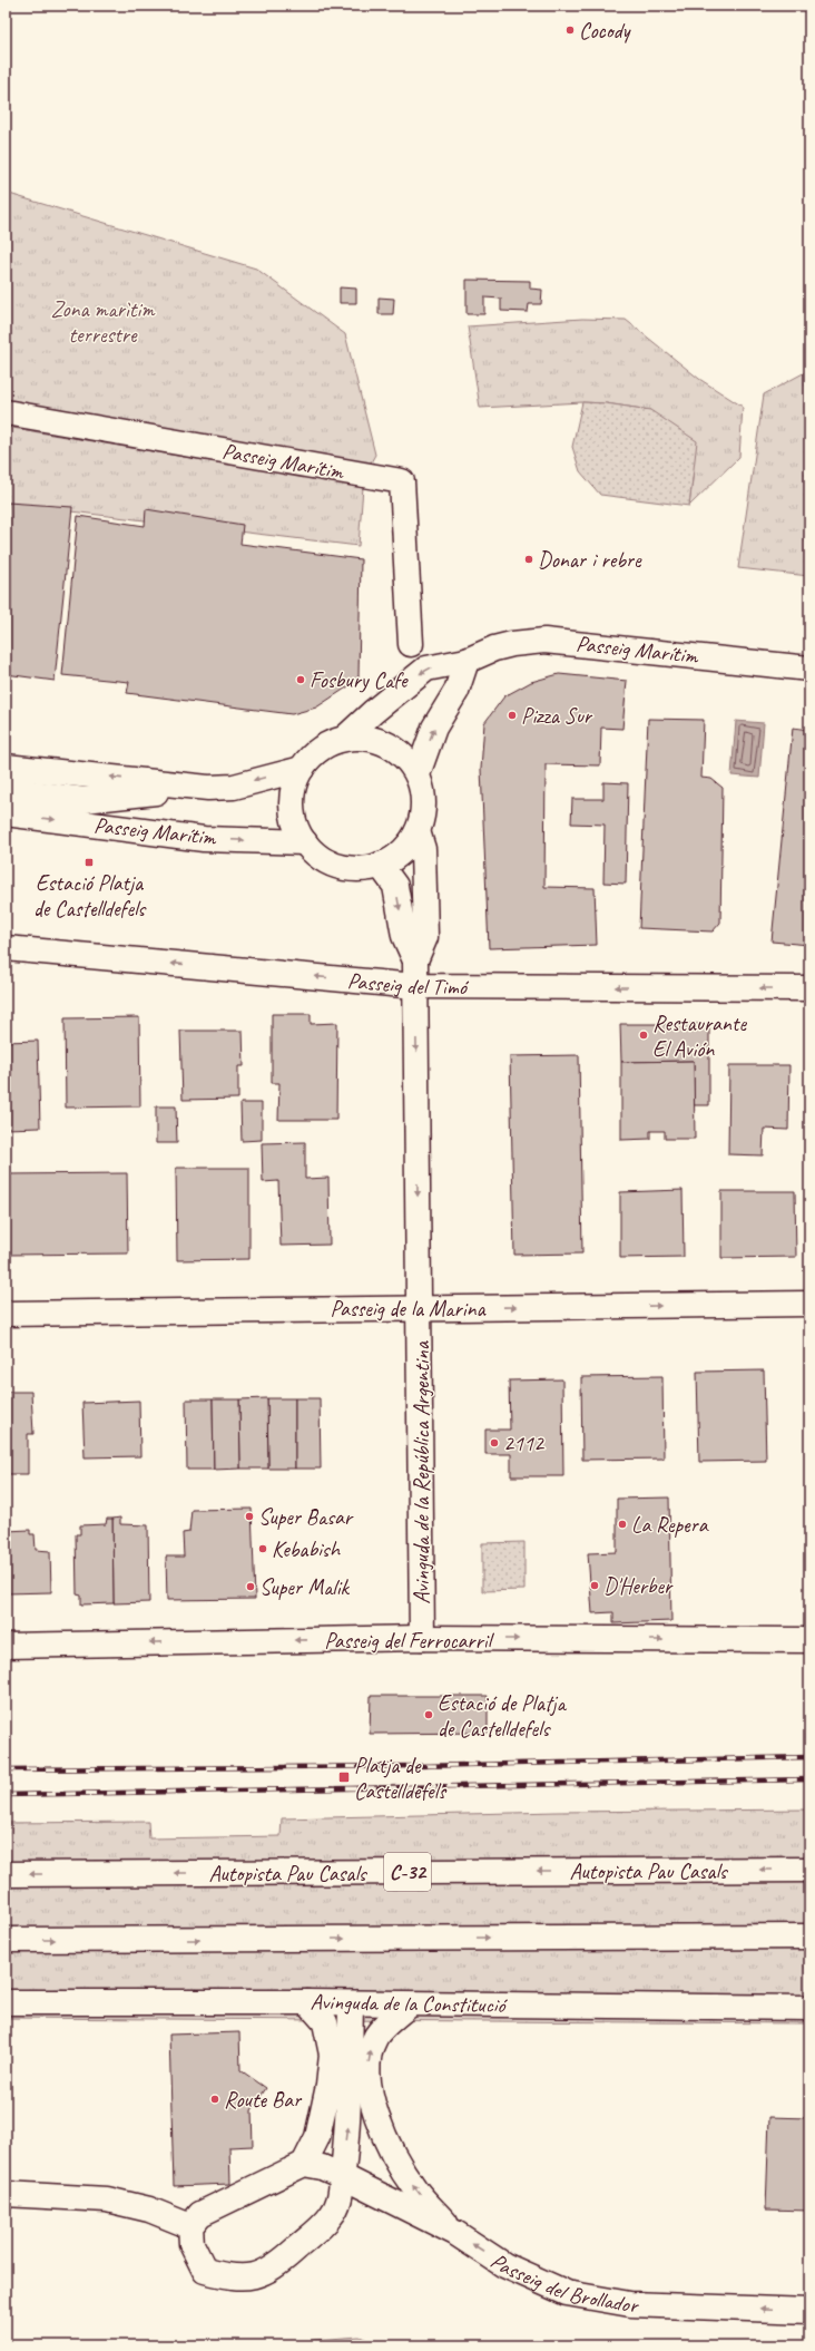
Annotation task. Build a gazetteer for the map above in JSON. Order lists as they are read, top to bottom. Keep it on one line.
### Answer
{"streets":{"main road":["Passeig Marítim","Passeig del Timó","Passeig de la Marina","Avinguda de la República Argentina","Passeig del Ferrocarril","Autopista Pau Casals","C-32","Avinguda de la Constitució","Passeig del Brollador"]},"crossings":[["Passeig Marítim","Avinguda de la República Argentina"],["Passeig del Timó","Avinguda de la República Argentina"],["Passeig de la Marina","Avinguda de la República Argentina"],["Avinguda de la República Argentina","Passeig del Ferrocarril"]],"one_way":["Passeig del Timó","Passeig de la Marina","Avinguda de la República Argentina","Passeig del Brollador"],"parks":["Zona marìtim terrestre"],"places":{"other":["Cocody","Donar i rebre","Fosbury Cafe","Pizza Sur","Restaurante El Avión","2112","Super Basar","La Repera","Kebabish","D'Herber","Super Malik","Estació de Platja de Castelldefels","Route Bar"],"transit":["Estació Platja de Castelldefels","Platja de Castelldefels"]}}
